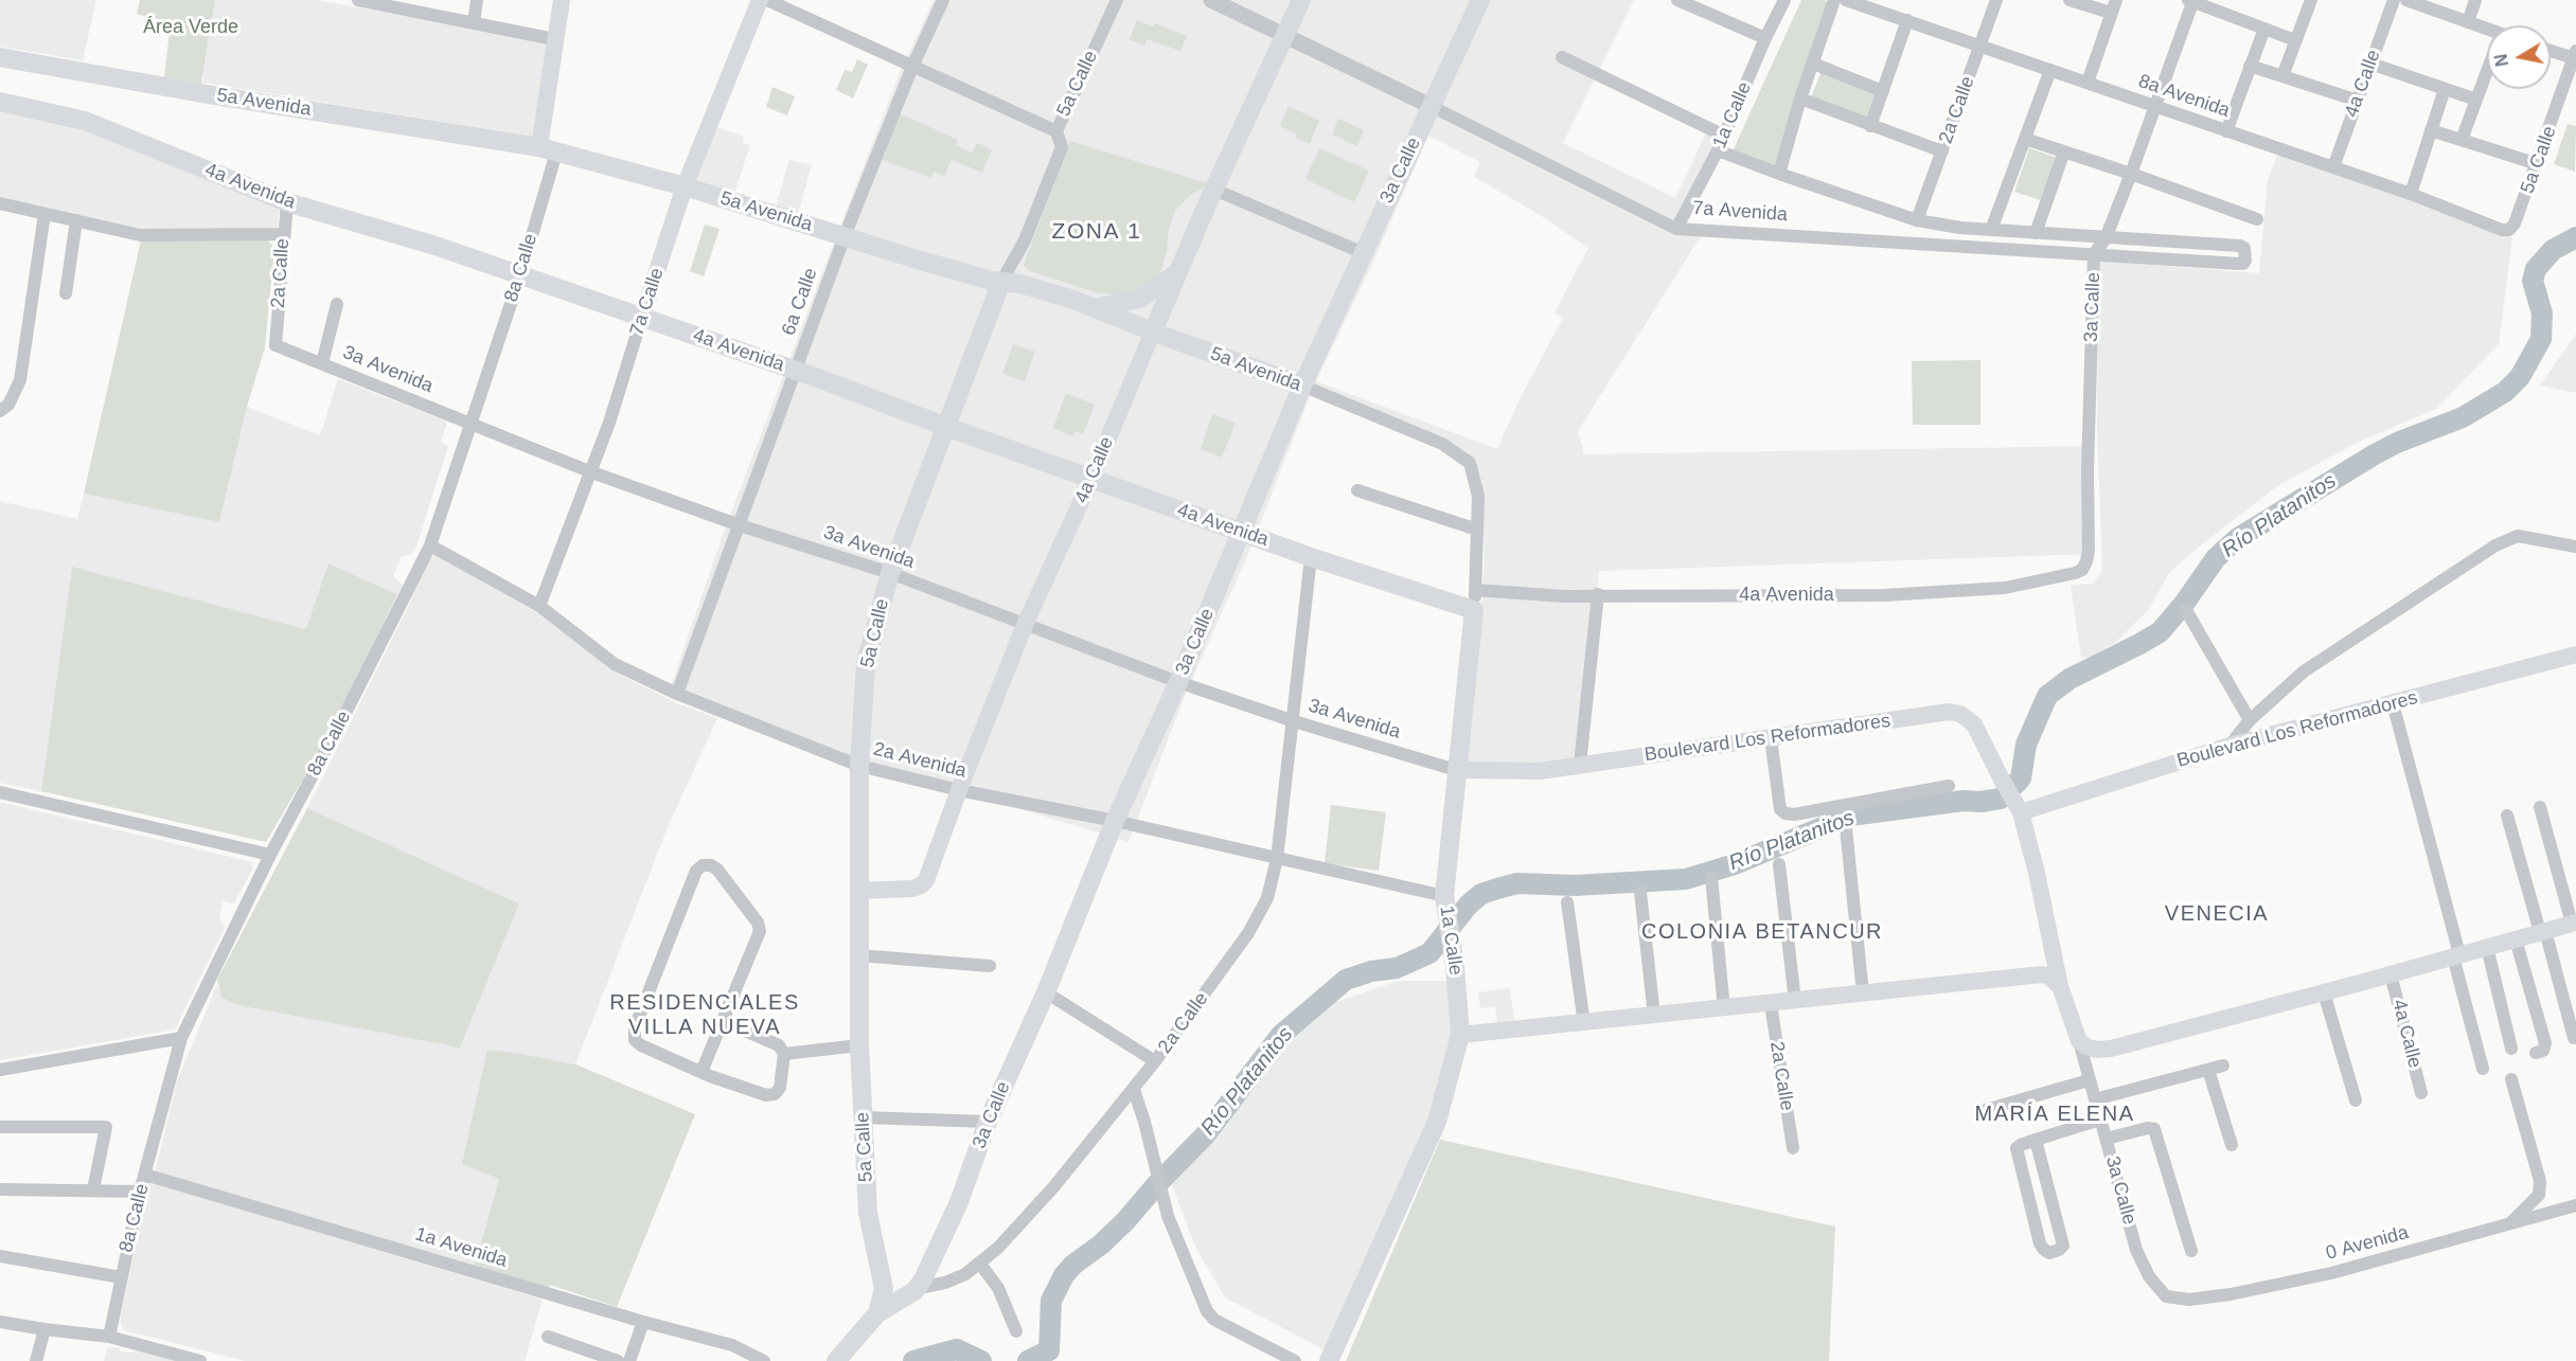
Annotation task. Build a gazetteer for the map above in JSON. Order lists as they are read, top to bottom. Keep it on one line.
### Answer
{"streets":{"main road":["5a Calle","4a Calle","5a Avenida","2a Calle","1a Calle","3a Calle","4a Avenida","8a Calle","7a Calle","Boulevard Los Reformadores"],"street":["8a Avenida","7a Avenida","6a Calle","3a Avenida","2a Avenida","0 Avenida","1a Avenida"]},"crossings":[["5a Calle","4a Calle"],["5a Calle","8a Avenida"],["5a Calle","5a Avenida"],["5a Calle","2a Calle"],["5a Calle","4a Avenida"],["5a Calle","3a Avenida"],["5a Calle","2a Avenida"],["4a Calle","8a Avenida"],["4a Calle","5a Avenida"],["4a Calle","4a Avenida"],["4a Calle","7a Avenida"],["4a Calle","3a Avenida"],["4a Calle","2a Avenida"],["8a Avenida","2a Calle"],["8a Avenida","3a Calle"],["5a Avenida","1a Calle"],["5a Avenida","3a Calle"],["5a Avenida","8a Calle"],["5a Avenida","7a Calle"],["5a Avenida","6a Calle"],["2a Calle","3a Calle"],["2a Calle","4a Avenida"],["2a Calle","7a Avenida"],["2a Calle","3a Avenida"],["2a Calle","2a Avenida"],["1a Calle","4a Avenida"],["1a Calle","7a Avenida"],["1a Calle","3a Avenida"],["1a Calle","Boulevard Los Reformadores"],["1a Calle","2a Avenida"],["3a Calle","4a Avenida"],["3a Calle","7a Avenida"],["3a Calle","3a Avenida"],["3a Calle","Boulevard Los Reformadores"],["3a Calle","2a Avenida"],["3a Calle","0 Avenida"],["4a Avenida","8a Calle"],["4a Avenida","7a Calle"],["4a Avenida","6a Calle"],["8a Calle","3a Avenida"],["8a Calle","2a Avenida"],["8a Calle","1a Avenida"],["7a Calle","3a Avenida"],["7a Calle","2a Avenida"],["6a Calle","3a Avenida"],["6a Calle","2a Avenida"],["3a Avenida","Boulevard Los Reformadores"]],"districts":["ZONA 1","VENECIA","COLONIA BETANCUR","RESIDENCIALES VILLA NUEVA","MARÍA ELENA"],"water":["Río Platanitos"],"parks":["Área Verde"],"north":"left"}
